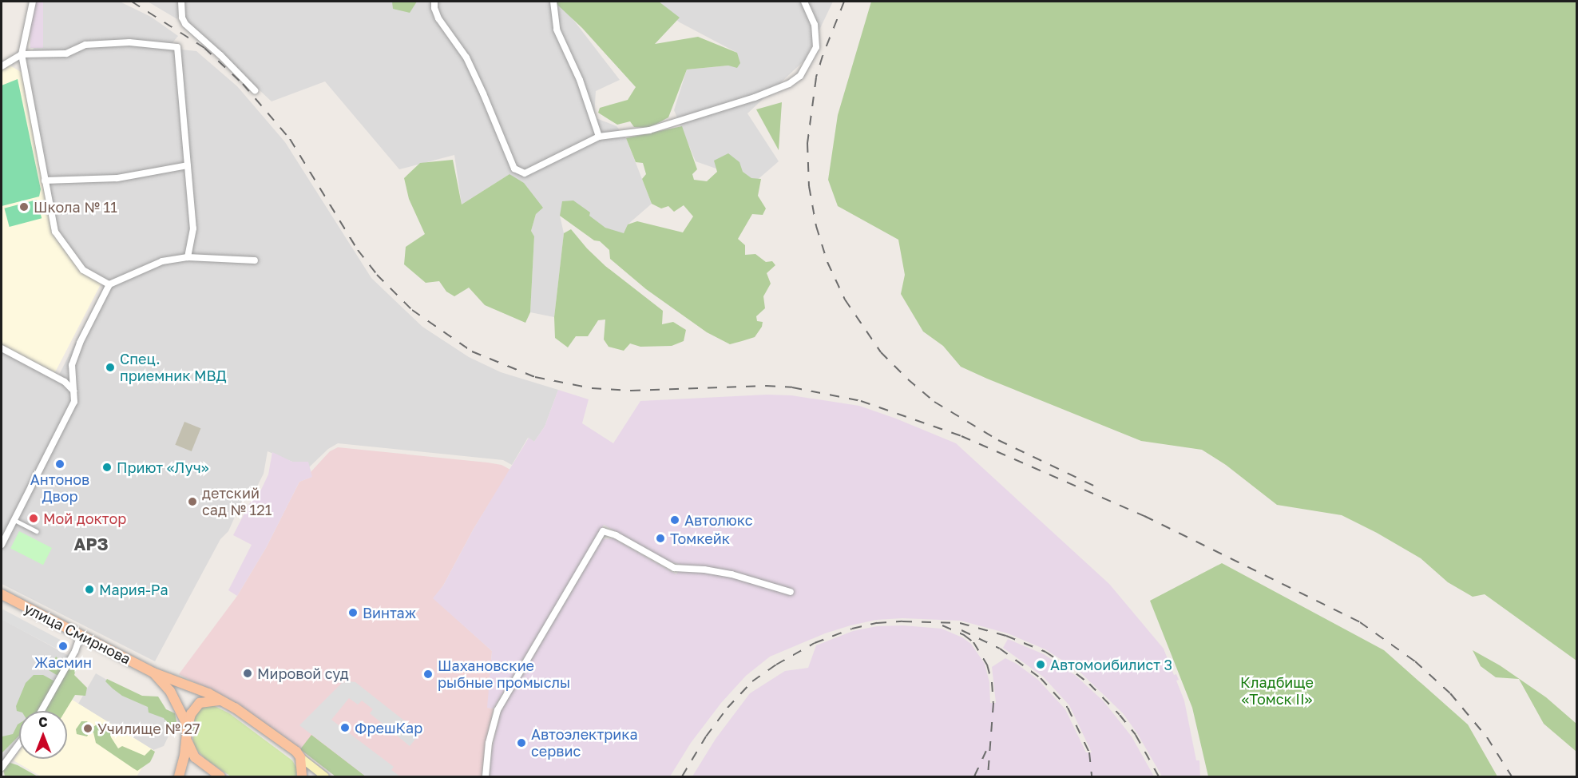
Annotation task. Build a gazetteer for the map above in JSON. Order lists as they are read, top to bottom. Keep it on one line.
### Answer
{"streets":{"main road":["улица Смирнова"]},"districts":["АРЗ"],"parks":["Кладбище «Томск II»"],"places":["Школа № 11","Спец. приемник МВД","Антонов Двор","Приют «Луч»","детский сад № 121","Мой доктор","Автолюкс","Томкейк","Мария-Ра","Винтаж","Жасмин","Автомоибилист 3","Мировой суд","Шахановские рыбные промыслы","ФрешКар","Училище № 27","Автоэлектрика сервис"],"north":"top"}
